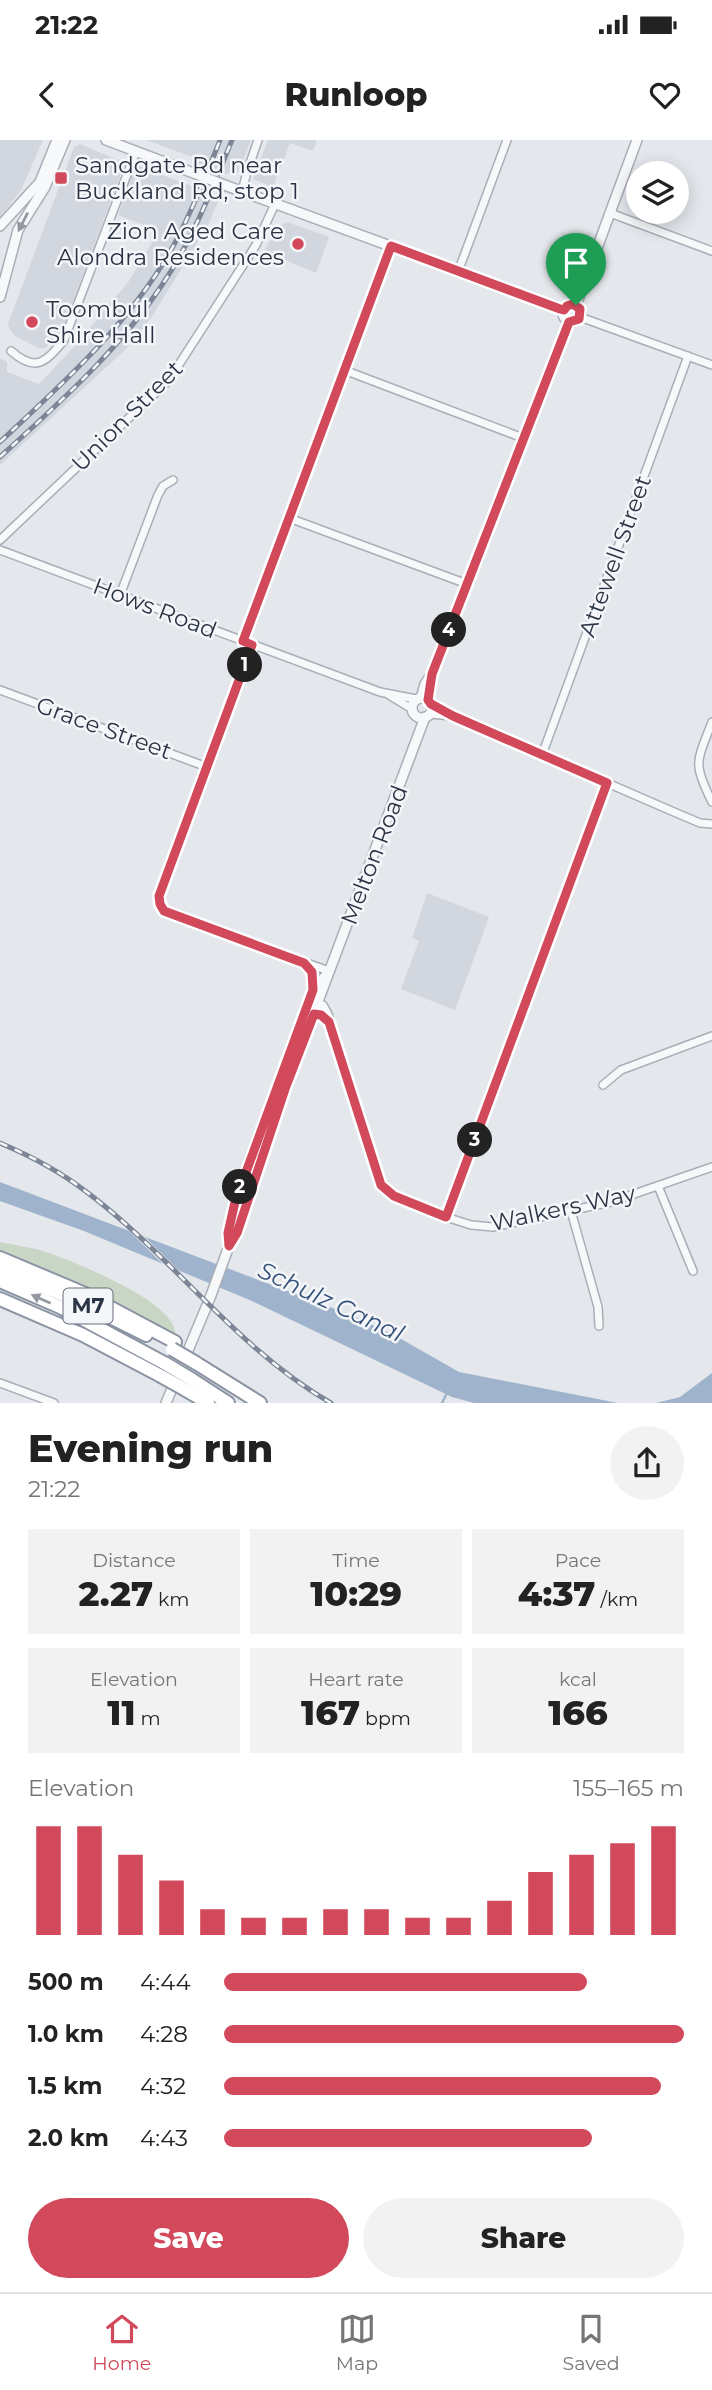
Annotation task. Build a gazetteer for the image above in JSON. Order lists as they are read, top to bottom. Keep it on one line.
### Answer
{"streets":{"highway":["M7"],"street":["Union Street","Attewell Street","Hows Road","Grace Street","Melton Road","Walkers Way"]},"crossings":[["Attewell Street","Hows Road"],["Hows Road","Melton Road"],["Melton Road","Walkers Way"]],"water":["Schulz Canal"],"places":{"transit":["Sandgate Rd near Buckland Rd, stop 1"],"other":["Zion Aged Care Alondra Residences","Toombul Shire Hall"]},"page":{"status":"21:22","header":"Runloop","pins":["4","1","3","2"],"heading":["Evening run","21:22"],"stats":[["Distance","2.27 km"],["Time","10:29"],["Pace","4:37 /km"],["Elevation","11 m"],["Heart rate","167 bpm"],["kcal","166"]],"chart":["Elevation","155–165 m"],"list":[{"name":"500 m","note":"4:44"},{"name":"1.0 km","note":"4:28"},{"name":"1.5 km","note":"4:32"},{"name":"2.0 km","note":"4:43"}],"buttons":["Save","Share"],"tabs":["Home","Map","Saved"]}}
